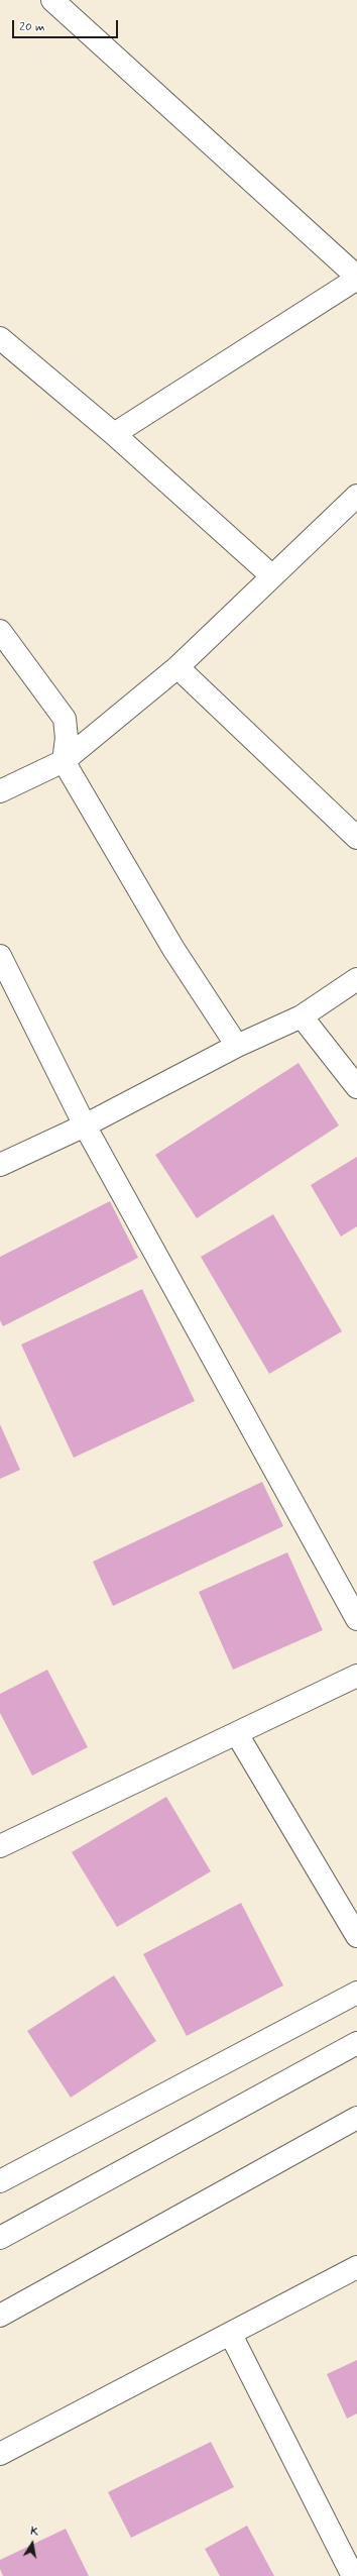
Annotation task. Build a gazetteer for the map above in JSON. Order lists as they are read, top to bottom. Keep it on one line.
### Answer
{"scale_bar":"20 m","north":"top"}
